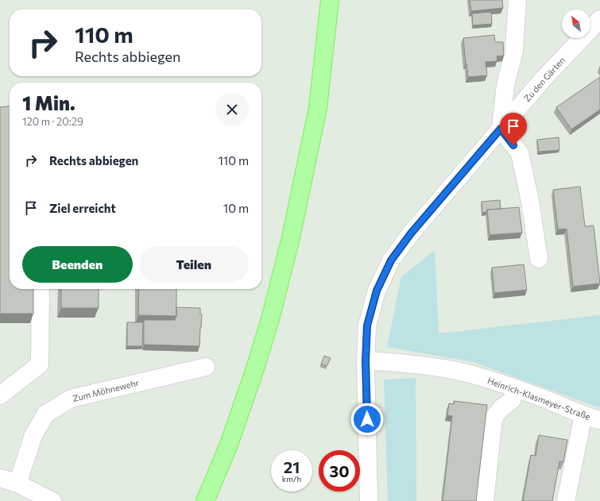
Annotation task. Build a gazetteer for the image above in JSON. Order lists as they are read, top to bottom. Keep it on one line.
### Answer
{"streets":{"street":["Zu den Gärten","Zum Möhnewehr","Heinrich-Klasmeyer-Straße"]},"crossings":[["Zu den Gärten","Heinrich-Klasmeyer-Straße"]],"north":"top left","page":{"turn":["110 m","Rechts abbiegen"],"heading":["1 Min.","120 m · 20:29"],"list":[{"name":"Rechts abbiegen","value":"110 m"},{"name":"Ziel erreicht","value":"10 m"}],"buttons":["Beenden","Teilen"],"speed":"21 km/h","limit":"30"}}
